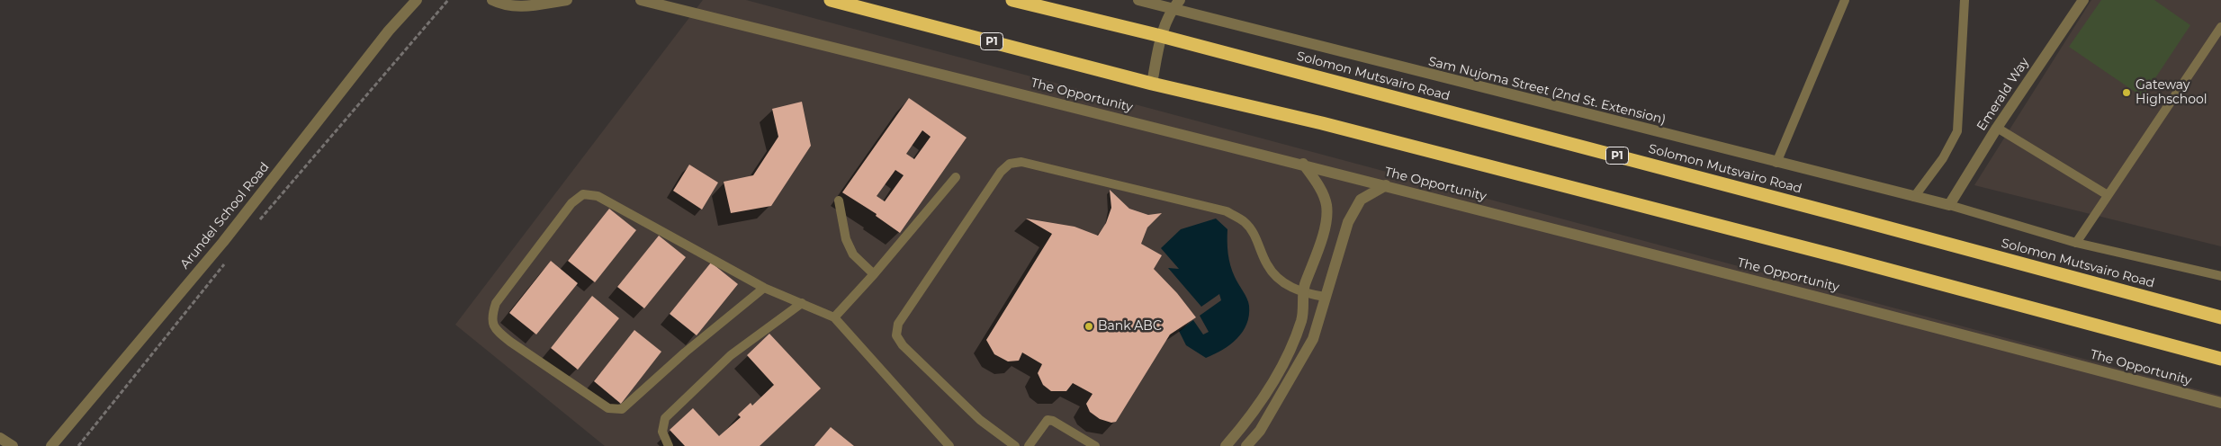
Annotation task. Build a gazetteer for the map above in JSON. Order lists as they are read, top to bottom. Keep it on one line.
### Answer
{"streets":{"highway":["P1","Solomon Mutsvairo Road"],"street":["Sam Nujoma Street (2nd St. Extension)","Emerald Way","The Opportunity","Arundel School Road"]},"crossings":[["Sam Nujoma Street (2nd St. Extension)","Emerald Way"]],"places":["Gateway Highschool","Bank ABC"]}
